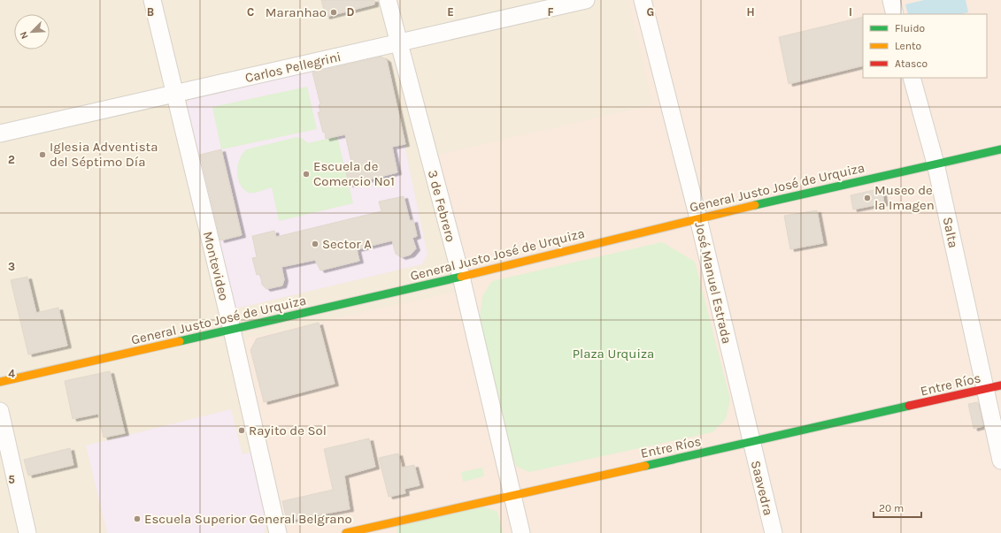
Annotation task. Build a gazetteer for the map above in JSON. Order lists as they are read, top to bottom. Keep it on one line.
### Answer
{"streets":{"street":["Carlos Pellegrini","General Justo José de Urquiza","3 de Febrero","Salta","Montevideo","José Manuel Estrada","Entre Ríos","Saavedra"]},"crossings":[["Carlos Pellegrini","3 de Febrero"],["Carlos Pellegrini","Montevideo"],["General Justo José de Urquiza","3 de Febrero"],["General Justo José de Urquiza","Salta"],["General Justo José de Urquiza","Montevideo"],["General Justo José de Urquiza","José Manuel Estrada"],["3 de Febrero","Entre Ríos"],["Salta","Entre Ríos"],["José Manuel Estrada","Entre Ríos"],["José Manuel Estrada","Saavedra"],["Entre Ríos","Saavedra"]],"parks":["Plaza Urquiza"],"places":["Maranhao","Iglesia Adventista del Séptimo Día","Escuela de Comercio Nº1","Museo de la Imagen","Sector A","Rayito de Sol","Escuela Superior General Belgrano"],"legend":["Fluido","Lento","Atasco"],"scale_bar":"20 m","north":"bottom left","grid":{"columns":["B","C","D","E","F","G","H","I"],"rows":["2","3","4","5"]}}
